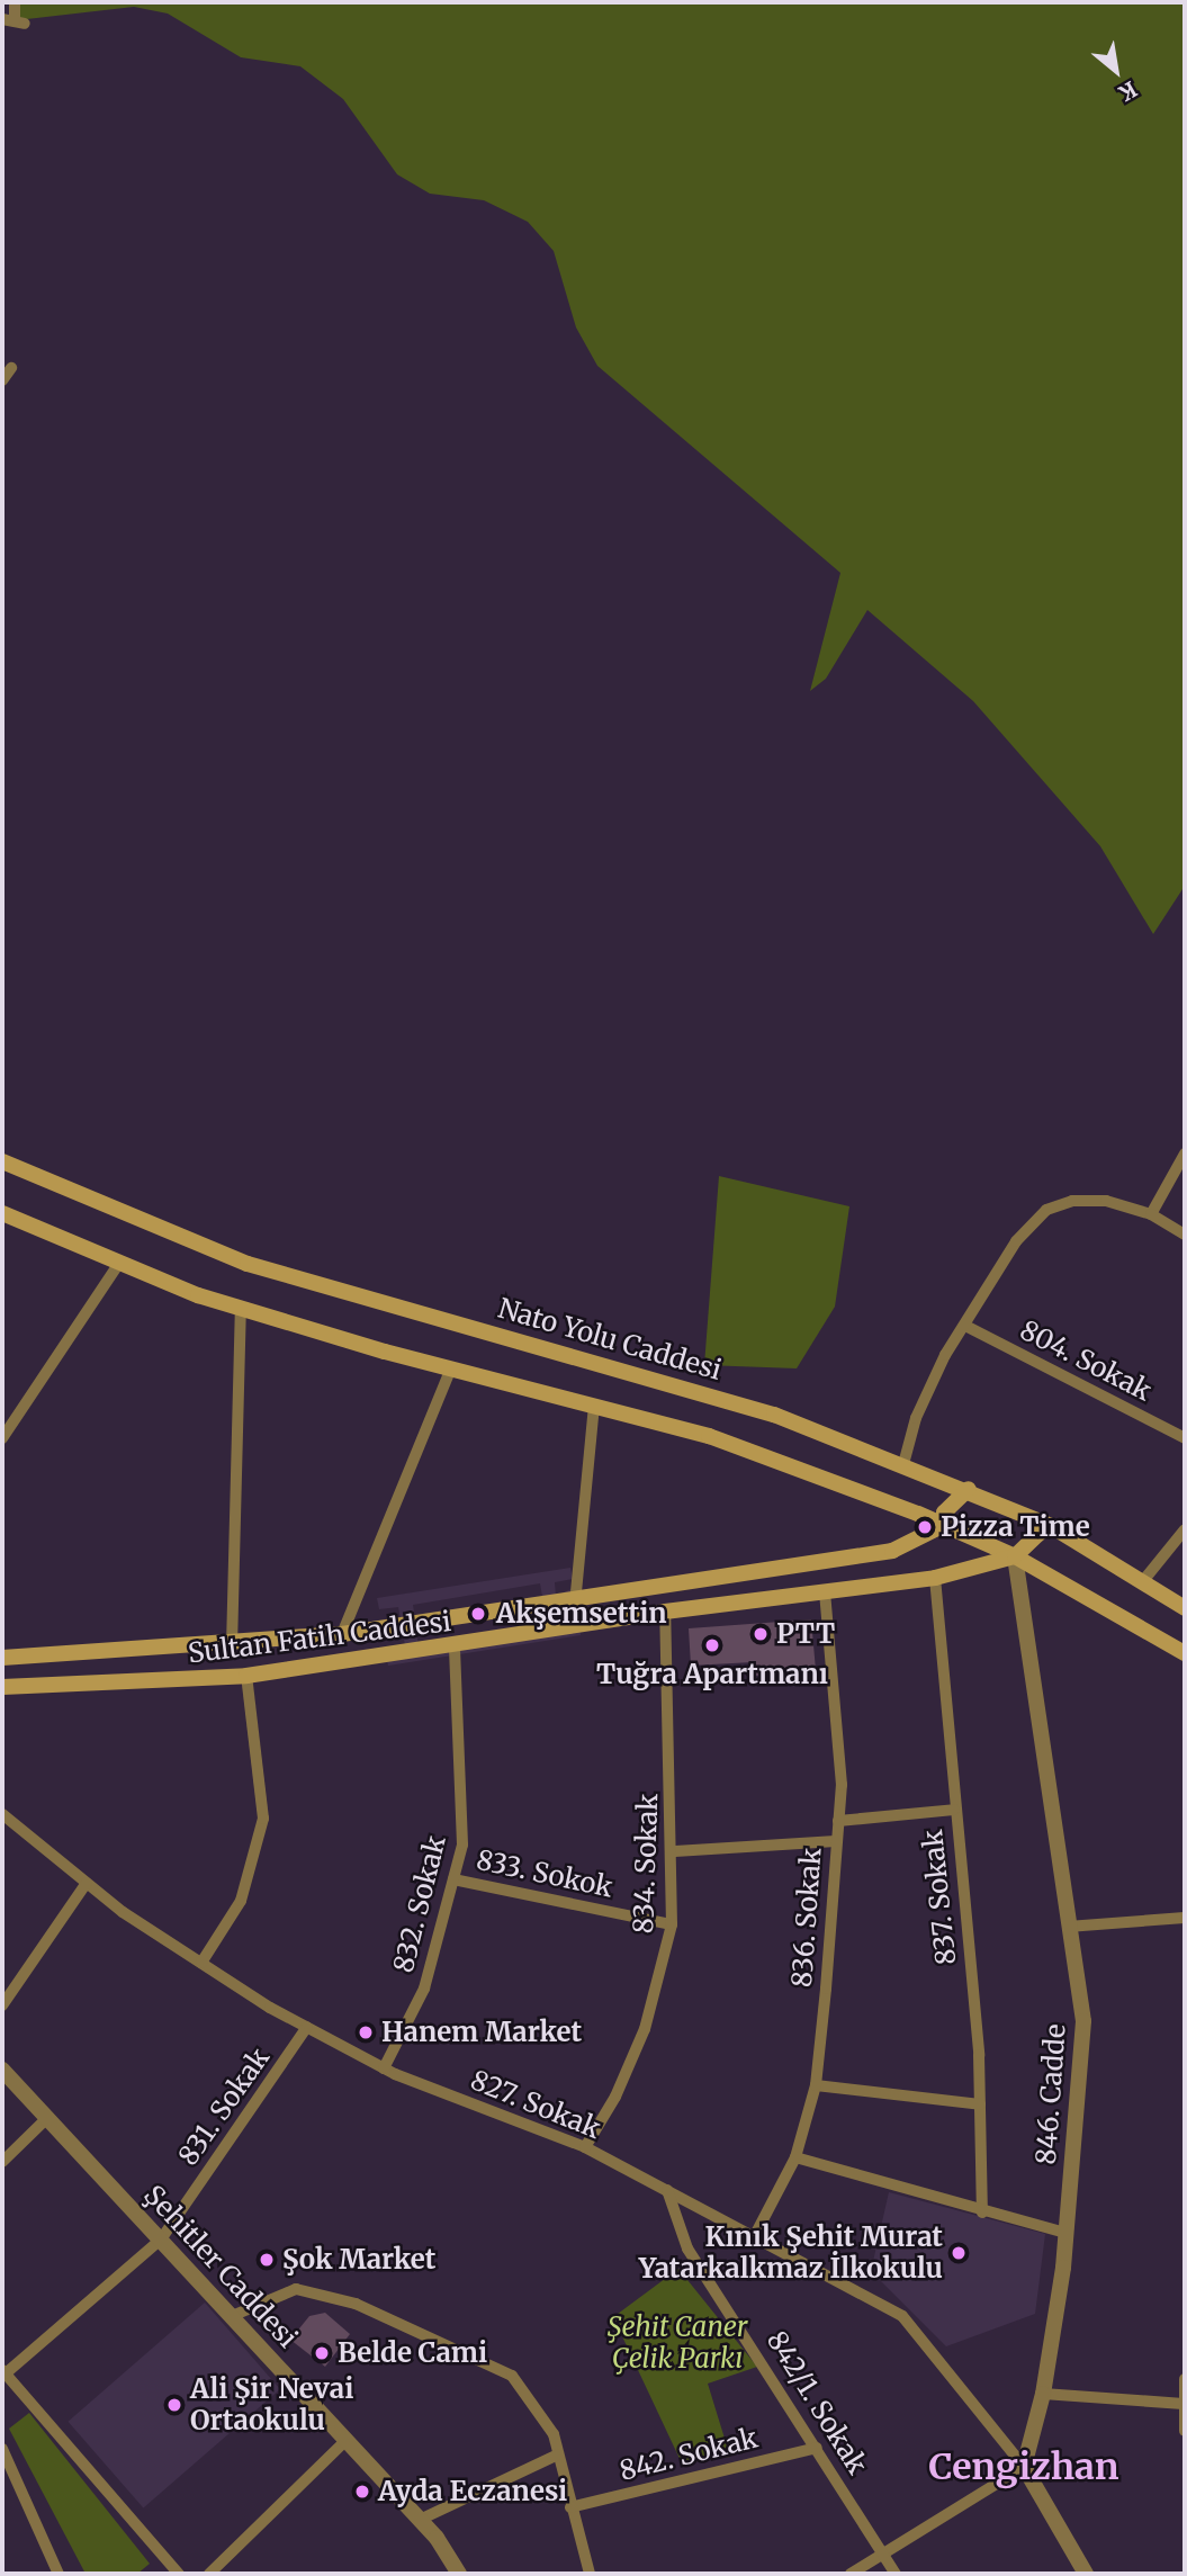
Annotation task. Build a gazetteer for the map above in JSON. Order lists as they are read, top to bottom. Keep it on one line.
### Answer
{"streets":{"main road":["Nato Yolu Caddesi","Sultan Fatih Caddesi"],"street":["804. Sokak","834. Sokak","833. Sokok","837. Sokak","832. Sokak","836. Sokak","846. Cadde","827. Sokak","831. Sokak","Şehitler Caddesi","842/1. Sokak","842. Sokak"]},"crossings":[["Sultan Fatih Caddesi","834. Sokak"],["Sultan Fatih Caddesi","837. Sokak"],["Sultan Fatih Caddesi","832. Sokak"],["Sultan Fatih Caddesi","836. Sokak"],["Sultan Fatih Caddesi","846. Cadde"],["834. Sokak","833. Sokok"],["834. Sokak","827. Sokak"],["833. Sokok","832. Sokak"],["832. Sokak","827. Sokak"],["836. Sokak","827. Sokak"],["846. Cadde","827. Sokak"],["827. Sokak","831. Sokak"],["827. Sokak","842/1. Sokak"],["831. Sokak","Şehitler Caddesi"],["842/1. Sokak","842. Sokak"]],"districts":["Cengizhan"],"parks":["Şehit Caner Çelik Parkı"],"places":["Pizza Time","Akşemsettin","PTT","Tuğra Apartmanı","Hanem Market","Kınık Şehit Murat Yatarkalkmaz İlkokulu","Şok Market","Belde Cami","Ali Şir Nevai Ortaokulu","Ayda Eczanesi"],"north":"bottom right"}
